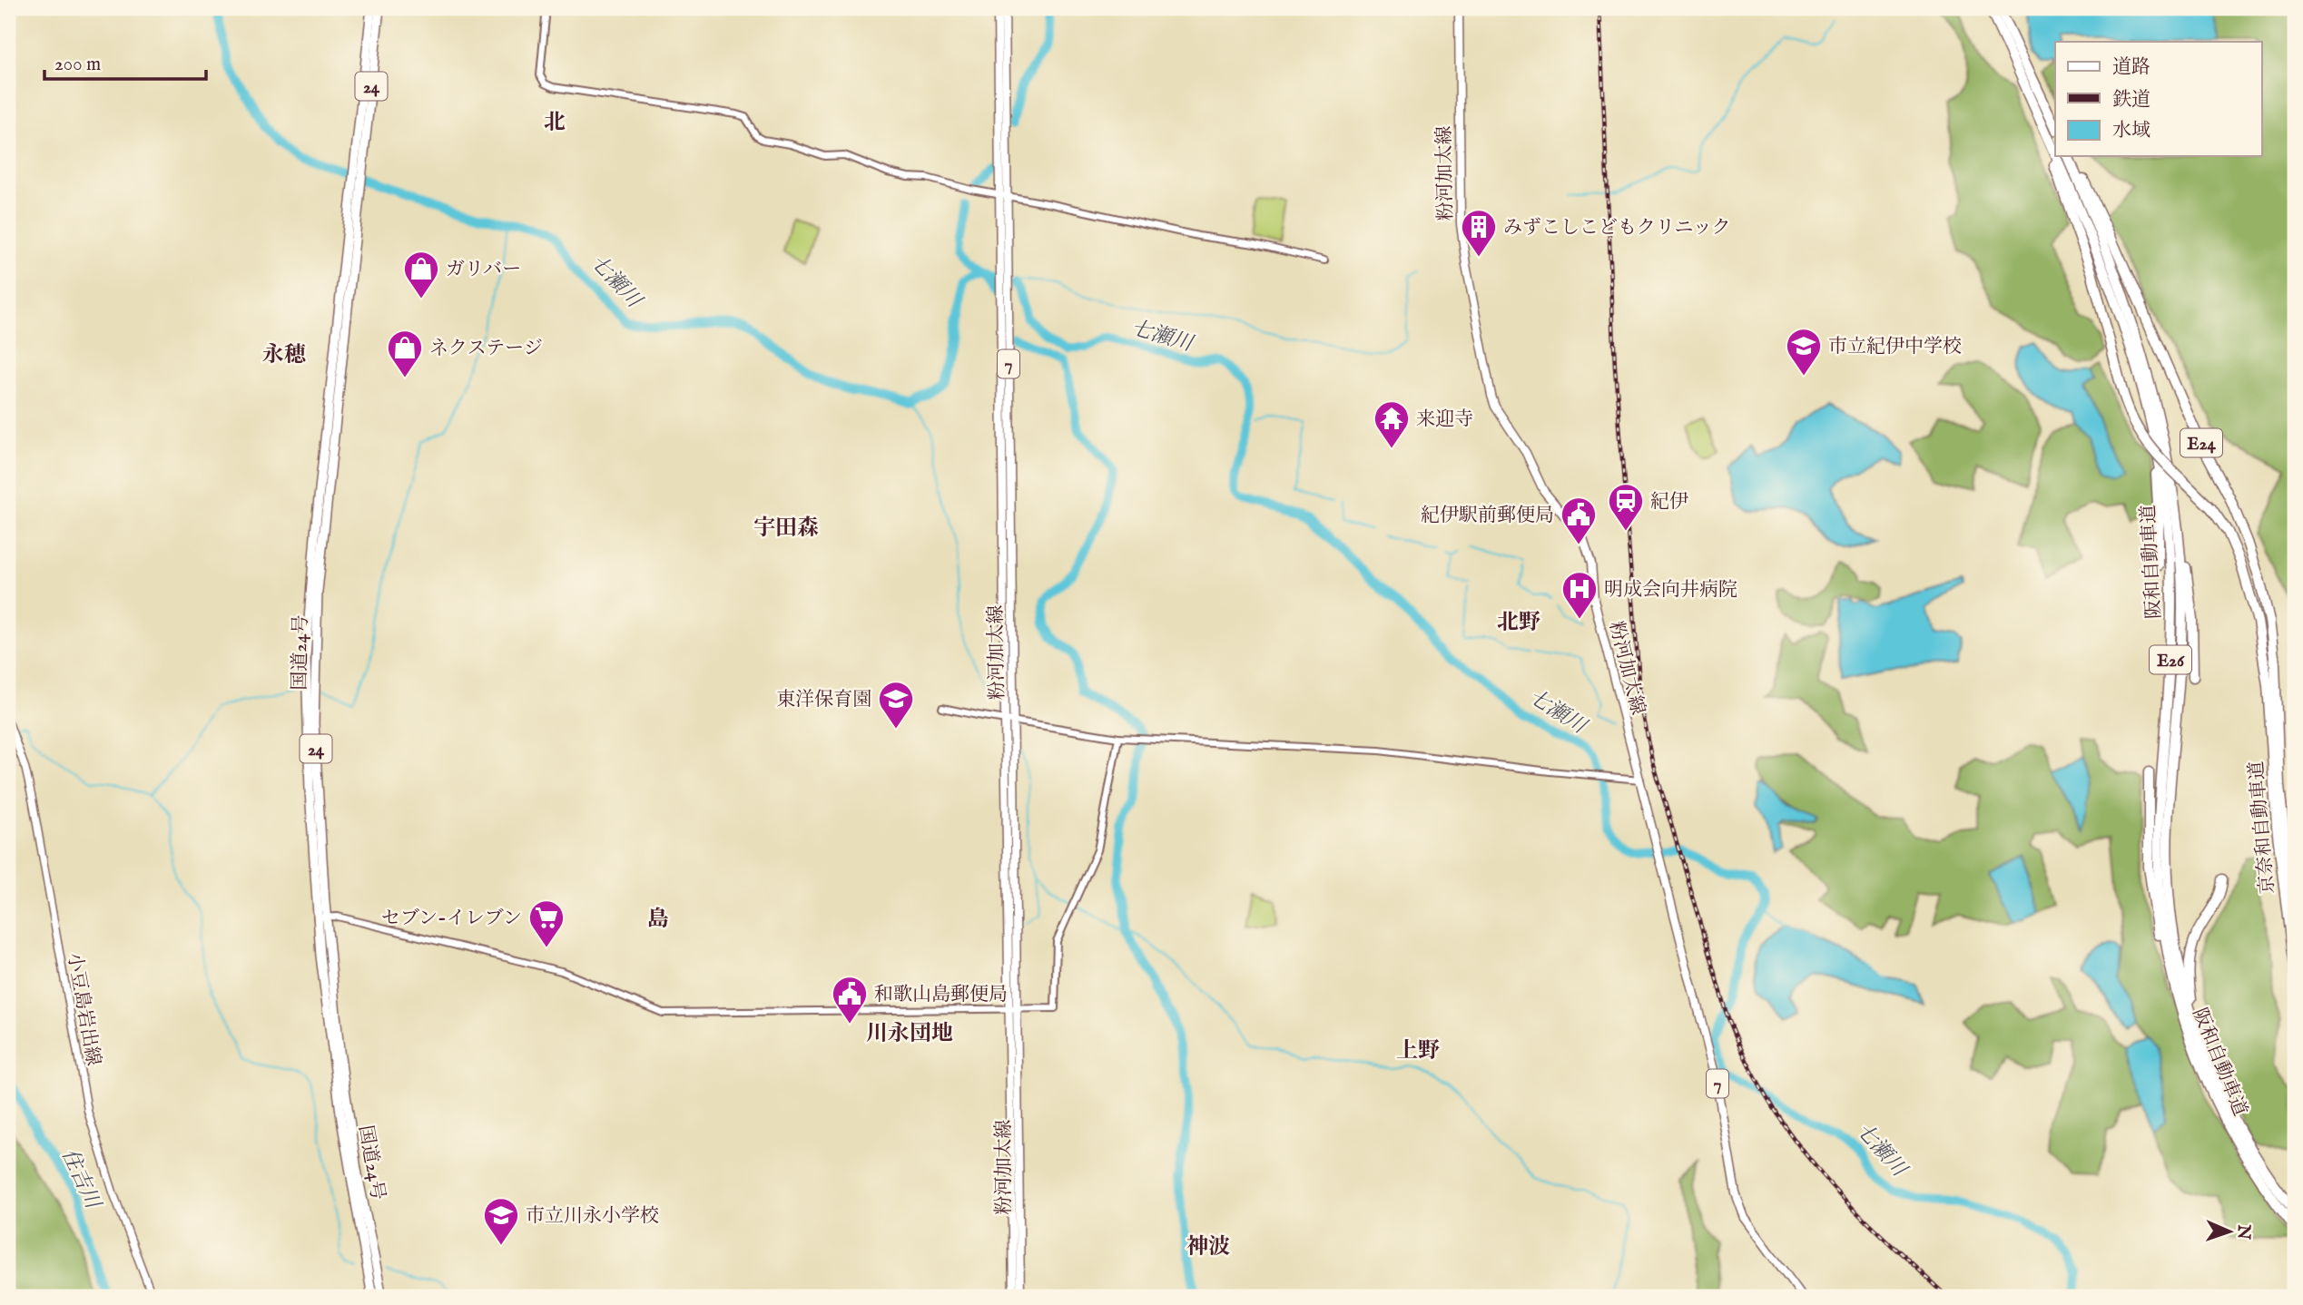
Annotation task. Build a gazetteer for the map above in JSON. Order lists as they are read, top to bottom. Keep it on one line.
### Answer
{"streets":{"highway":["24","E24","阪和自動車道","国道24号","E26","京奈和自動車道"],"main road":["粉河加太線","7","小豆島岩出線"]},"crossings":[["E24","阪和自動車道"],["E24","京奈和自動車道"]],"districts":["北","永穂","宇田森","北野","島","川永団地","上野","神波"],"water":["七瀬川","住吉川"],"places":{"building":["みずこしこどもクリニック"],"shop":["ガリバー","ネクステージ"],"school or university":["市立紀伊中学校","東洋保育園","市立川永小学校"],"temple":["来迎寺"],"station":["紀伊"],"public building":["紀伊駅前郵便局","和歌山島郵便局"],"hospital":["明成会向井病院"],"supermarket":["セブン-イレブン"]},"legend":["道路","鉄道","水域"],"scale_bar":"200 m","north":"right"}
